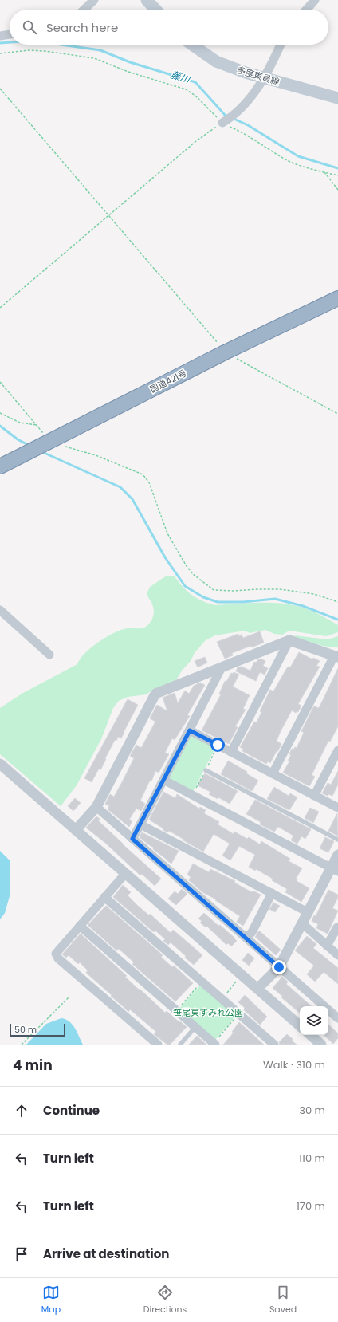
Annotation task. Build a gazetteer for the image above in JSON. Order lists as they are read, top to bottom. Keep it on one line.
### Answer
{"streets":{"highway":["国道421号"],"main road":["多度東員線"]},"water":["藤川"],"parks":["笹尾東すみれ公園"],"scale_bar":"50 m","page":{"search":"Search here","scale":"50 m","heading":["4 min","Walk · 310 m"],"list":[["Continue","30 m"],["Turn left","110 m"],["Turn left","170 m"],"Arrive at destination"],"nav":["Map","Directions","Saved"]}}
